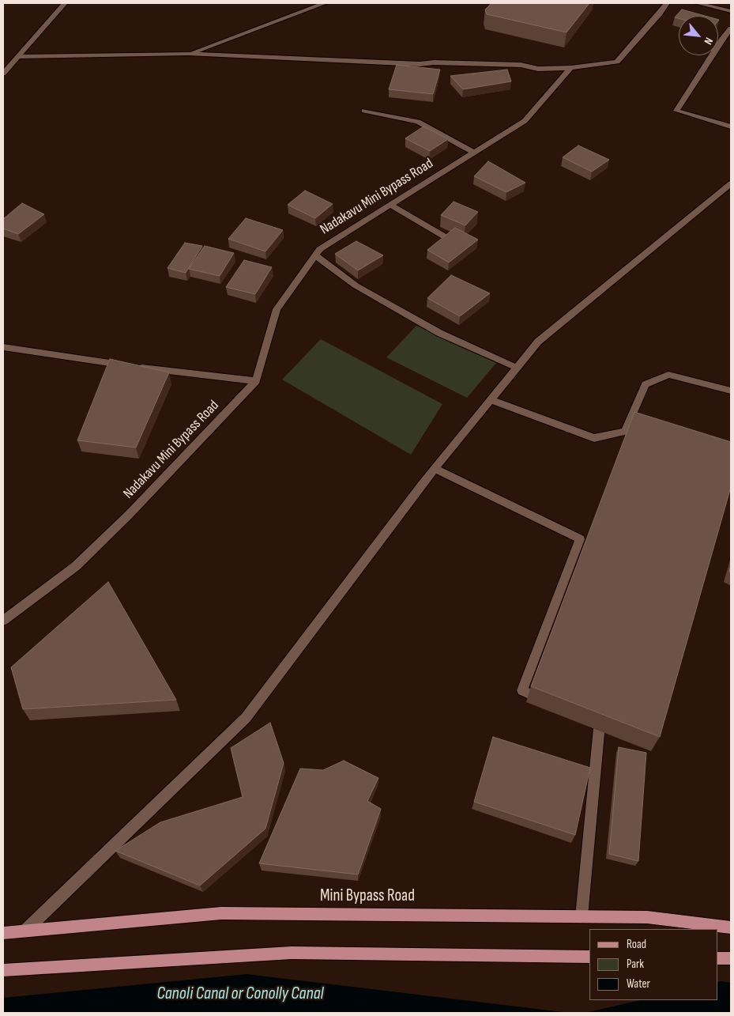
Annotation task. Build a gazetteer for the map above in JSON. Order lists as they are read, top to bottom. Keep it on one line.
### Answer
{"streets":{"main road":["Mini Bypass Road"],"street":["Nadakavu Mini Bypass Road"]},"water":["Canoli Canal or Conolly Canal"],"legend":["Road","Park","Water"],"north":"bottom right"}
